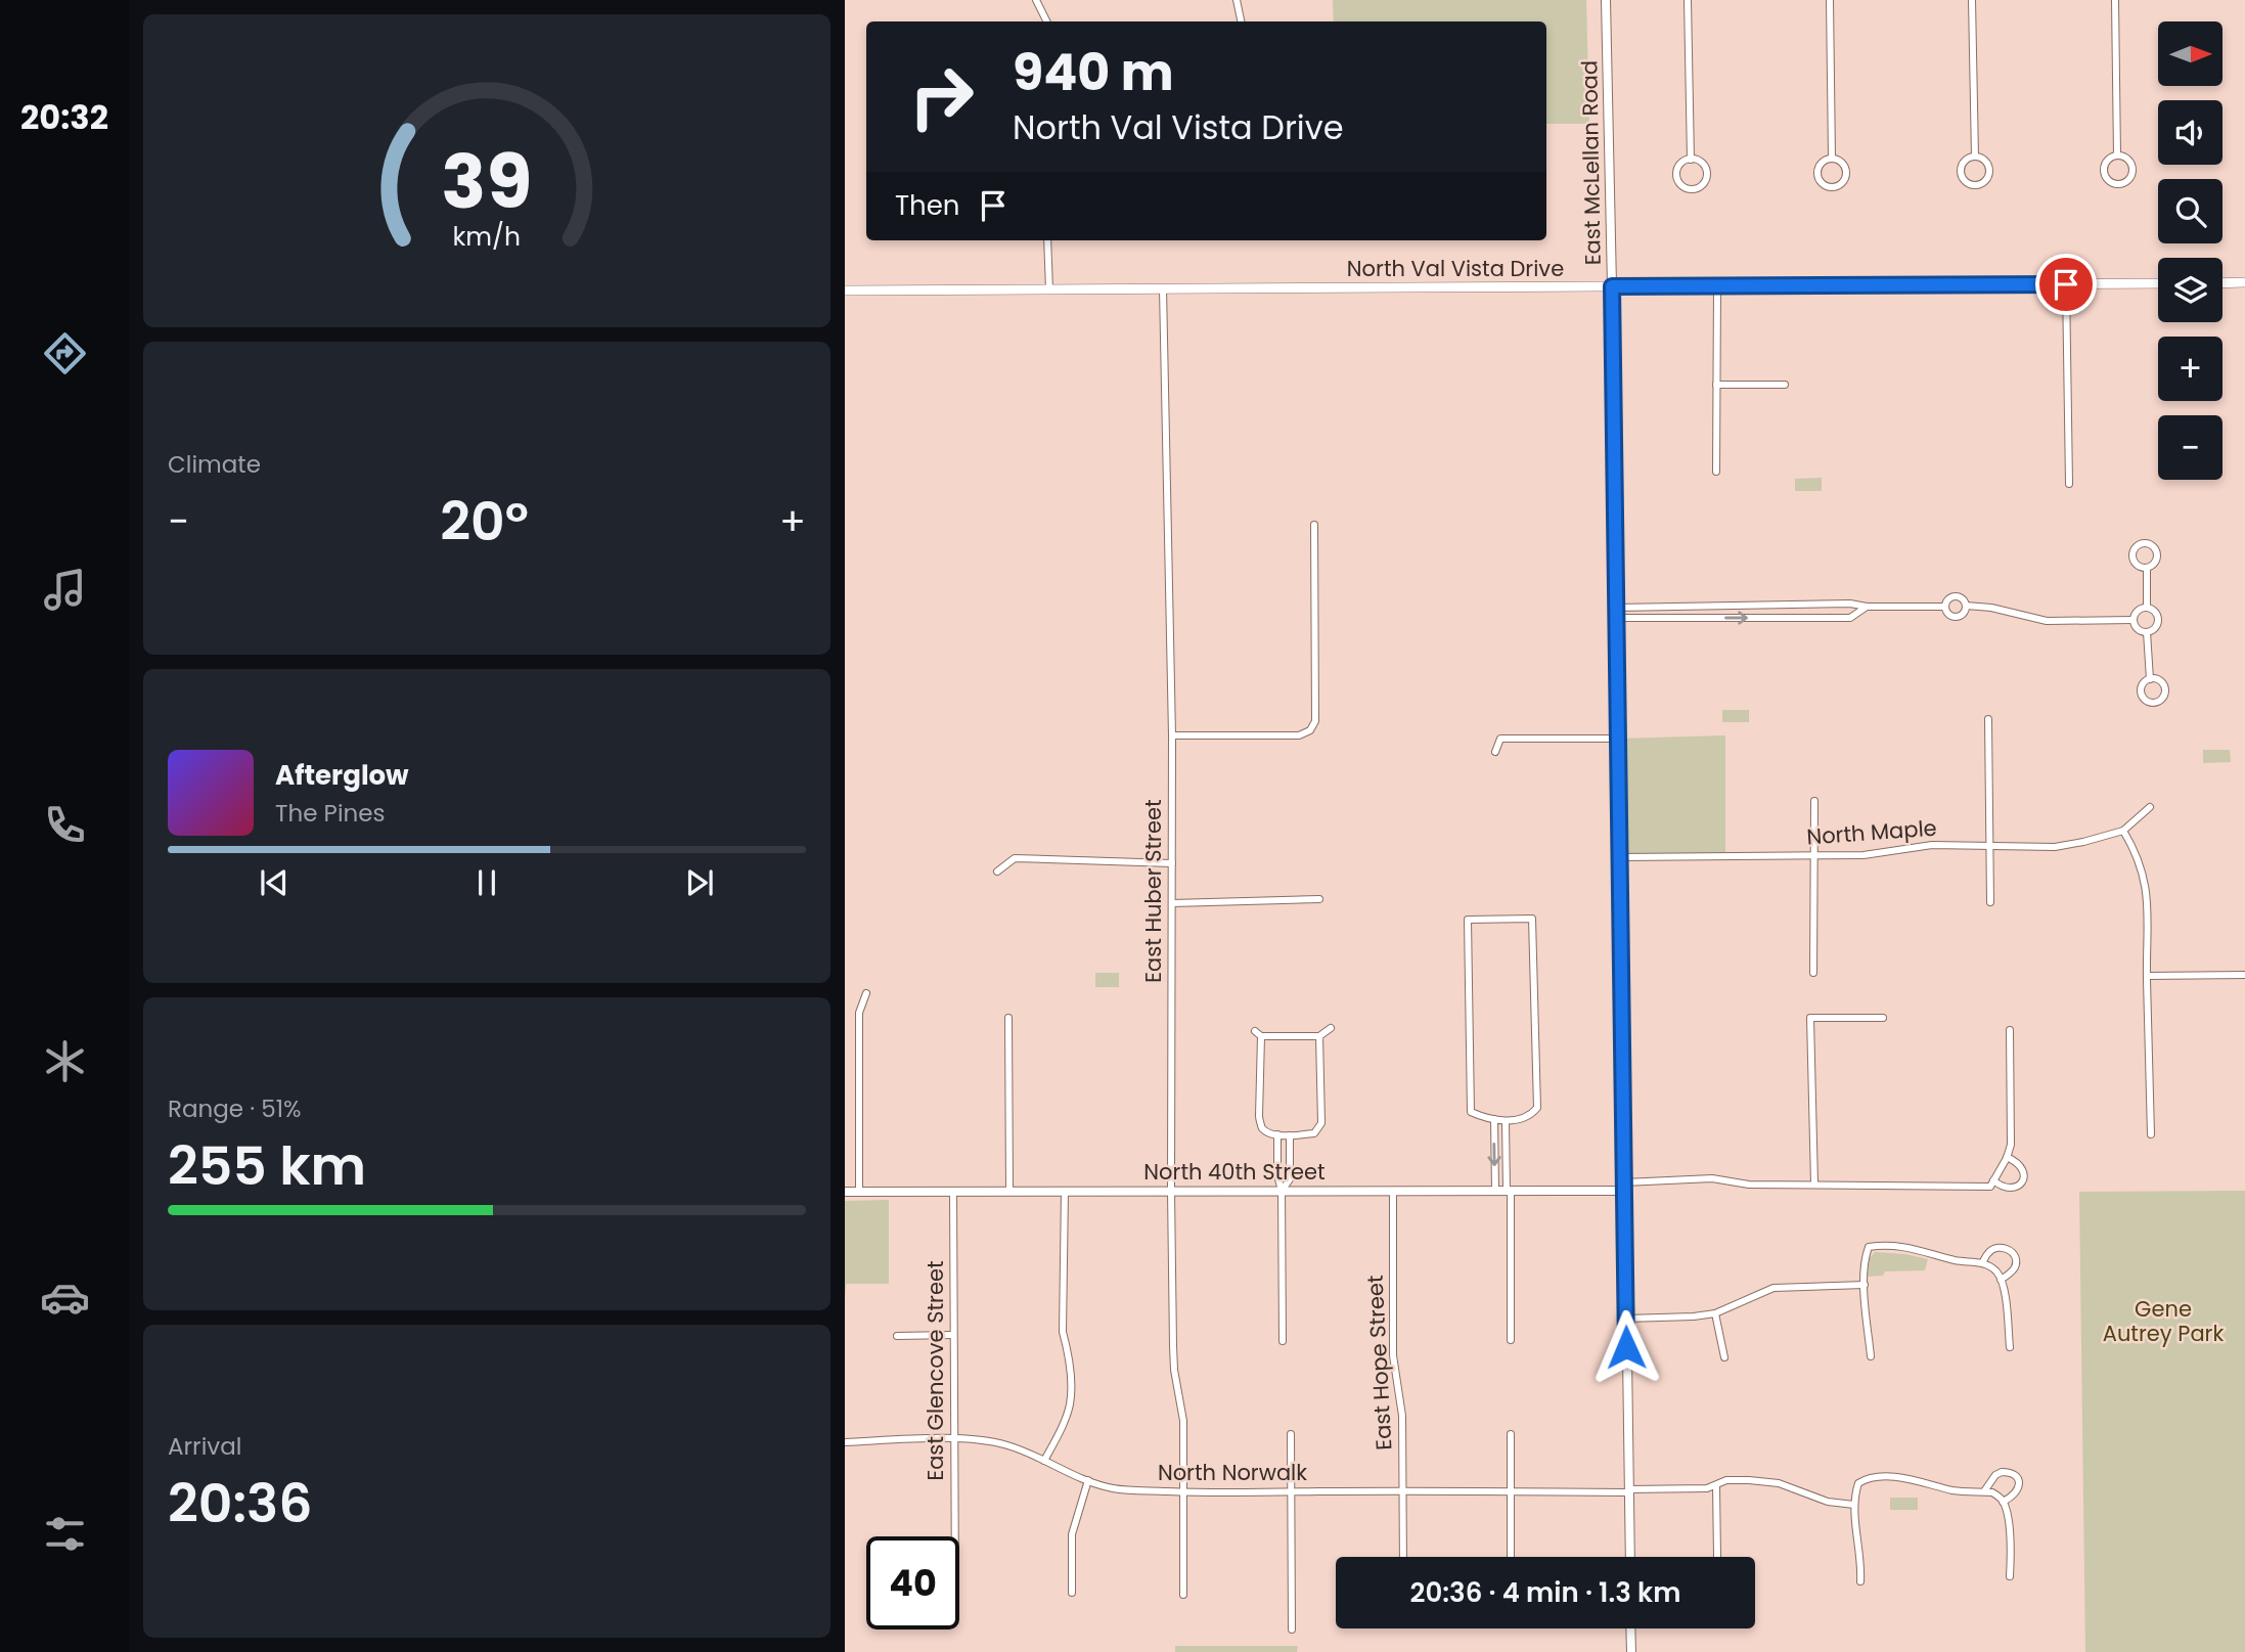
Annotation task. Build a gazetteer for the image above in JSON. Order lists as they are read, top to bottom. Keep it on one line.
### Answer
{"streets":{"main road":["North Val Vista Drive"],"street":["East McLellan Road","North Maple","East Huber Street","North 40th Street","East Hope Street","East Glencove Street","North Norwalk"]},"crossings":[["East McLellan Road","North Val Vista Drive"],["East McLellan Road","North Maple"],["East McLellan Road","North 40th Street"],["East McLellan Road","North Norwalk"],["North Val Vista Drive","East Huber Street"],["East Huber Street","North 40th Street"],["East Huber Street","North Norwalk"],["North 40th Street","East Hope Street"],["North 40th Street","East Glencove Street"],["East Hope Street","North Norwalk"],["East Glencove Street","North Norwalk"]],"parks":["Gene Autrey Park"],"north":"right","page":{"tabs":"20:32","map_buttons":["+","−"],"turn":["940 m","North Val Vista Drive"],"then":"Then","tile":["Climate",["Range · 51%","255 km"],["Arrival","20:36"]],"heat":["−","20°","+"],"song":["Afterglow","The Pines"],"limit":"40","trip":"20:36 · 4 min · 1.3 km","gauge":["39","km/h"]}}
